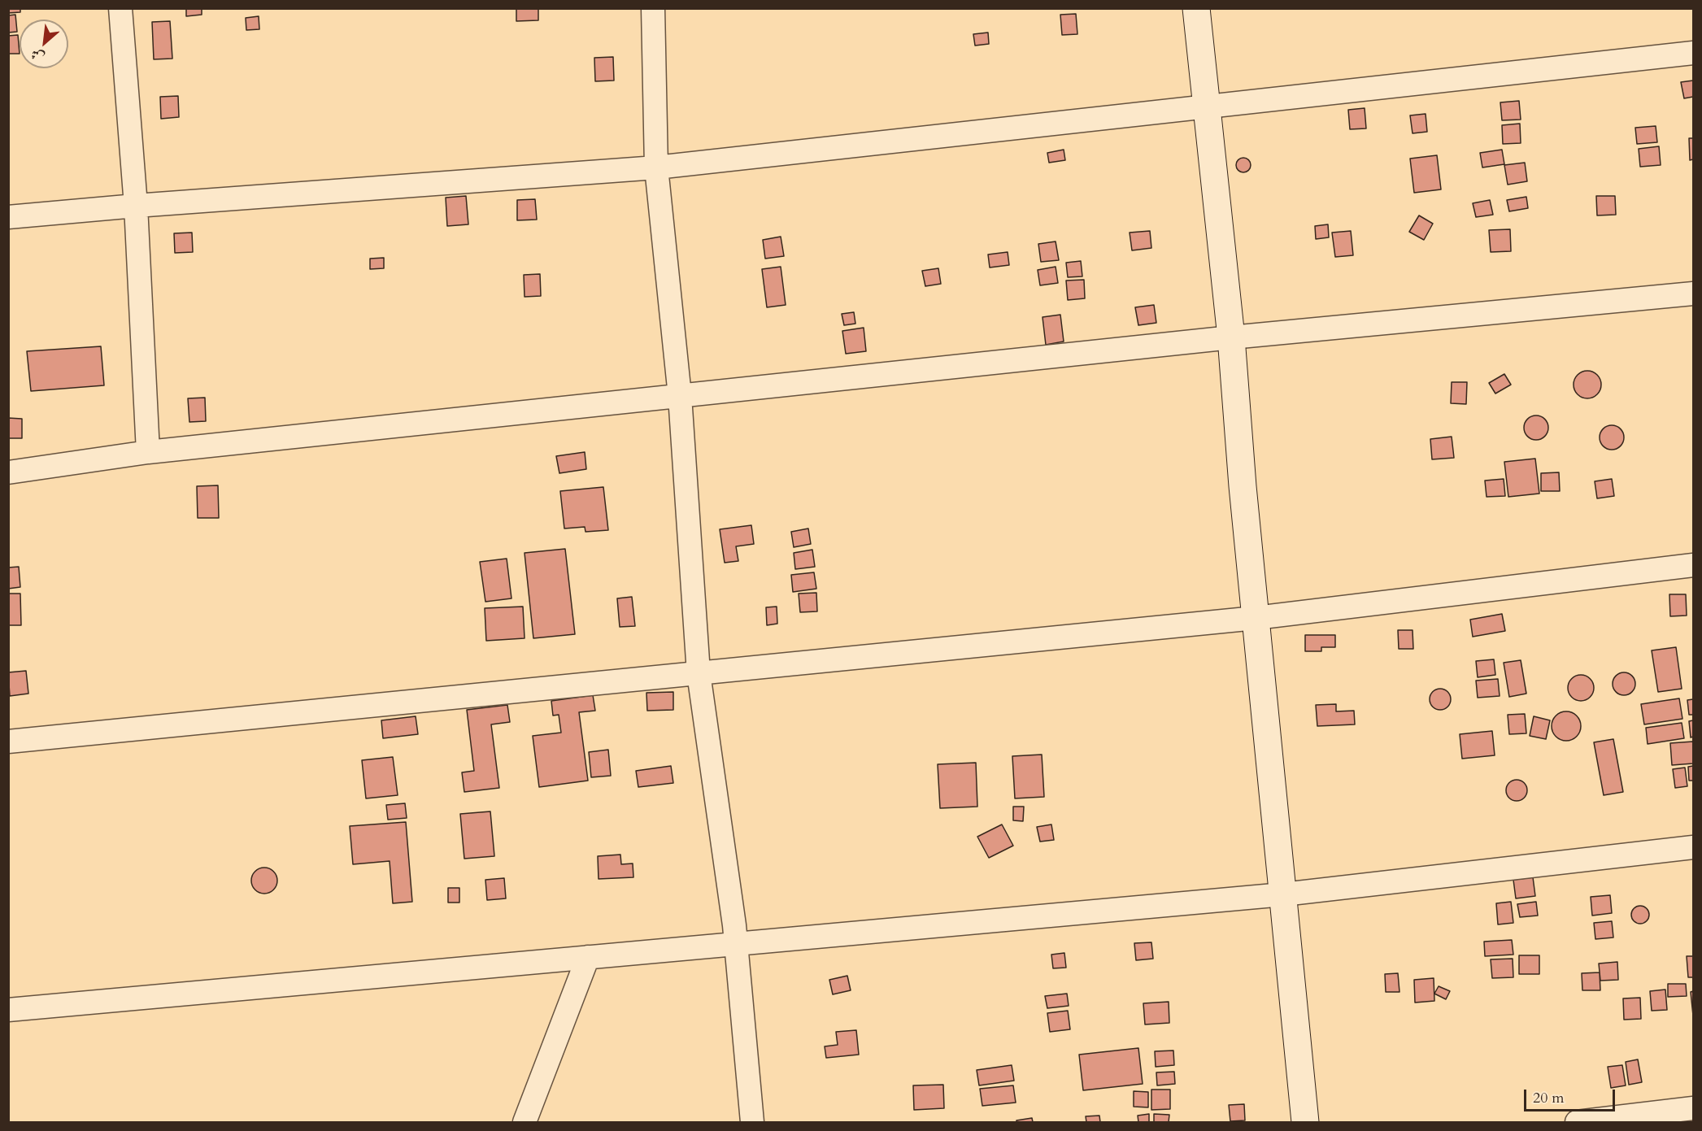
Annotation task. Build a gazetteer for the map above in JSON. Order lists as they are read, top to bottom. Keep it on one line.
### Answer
{"scale_bar":"20 m","north":"bottom left"}
